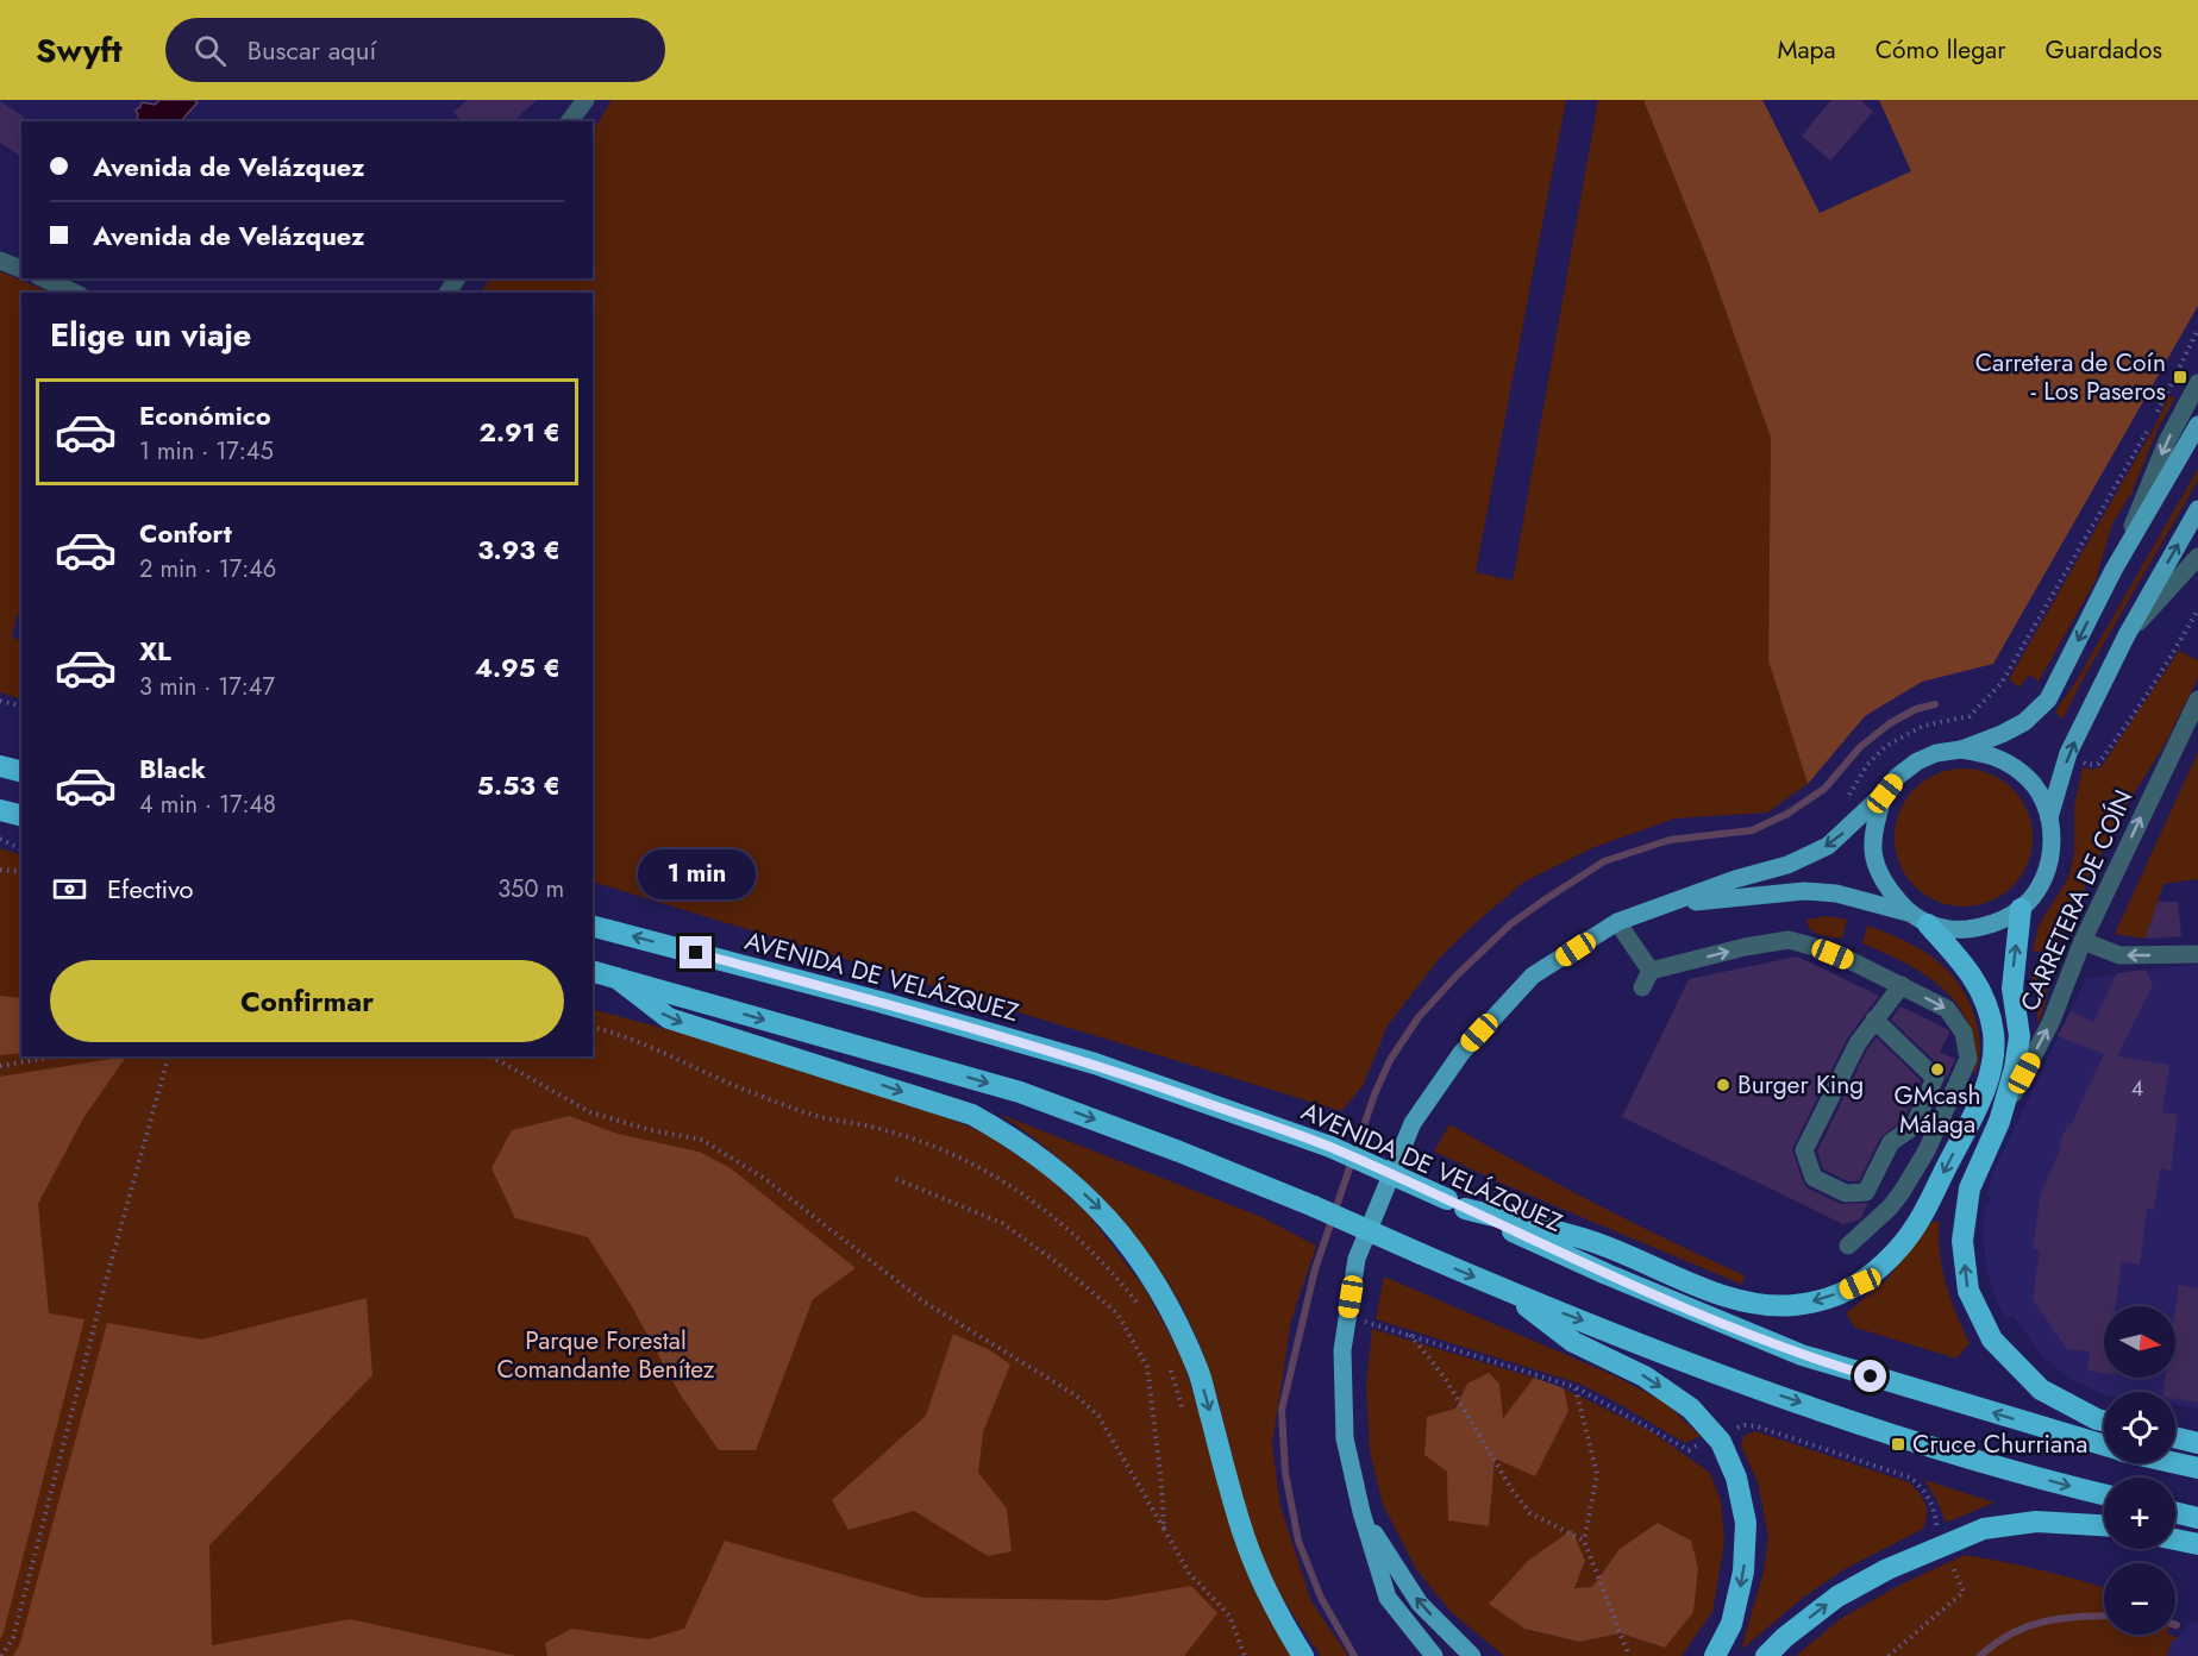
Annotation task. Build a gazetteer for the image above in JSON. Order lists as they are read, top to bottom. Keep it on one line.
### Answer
{"streets":{"highway":["AVENIDA DE VELÁZQUEZ"],"street":["CARRETERA DE COÍN"]},"one_way":["CARRETERA DE COÍN"],"parks":["Parque Forestal Comandante Benítez"],"places":{"transit":["Carretera de Coín - Los Paseros","Cruce Churriana"],"other":["GMcash Málaga","Burger King"]},"house_numbers":["4"],"north":"right","page":{"header":"Swyft","search":"Buscar aquí","nav":["Mapa","Cómo llegar","Guardados"],"banner":["Avenida de Velázquez","Avenida de Velázquez"],"heading":"Elige un viaje","list":[{"name":"Económico","note":"1 min · 17:45","value":"2.91 €"},{"name":"Confort","note":"2 min · 17:46","value":"3.93 €"},{"name":"XL","note":"3 min · 17:47","value":"4.95 €"},{"name":"Black","note":"4 min · 17:48","value":"5.53 €"}],"bubble":"1 min","pay":["Efectivo","350 m"],"buttons":"Confirmar","map_buttons":["+","−"]}}
